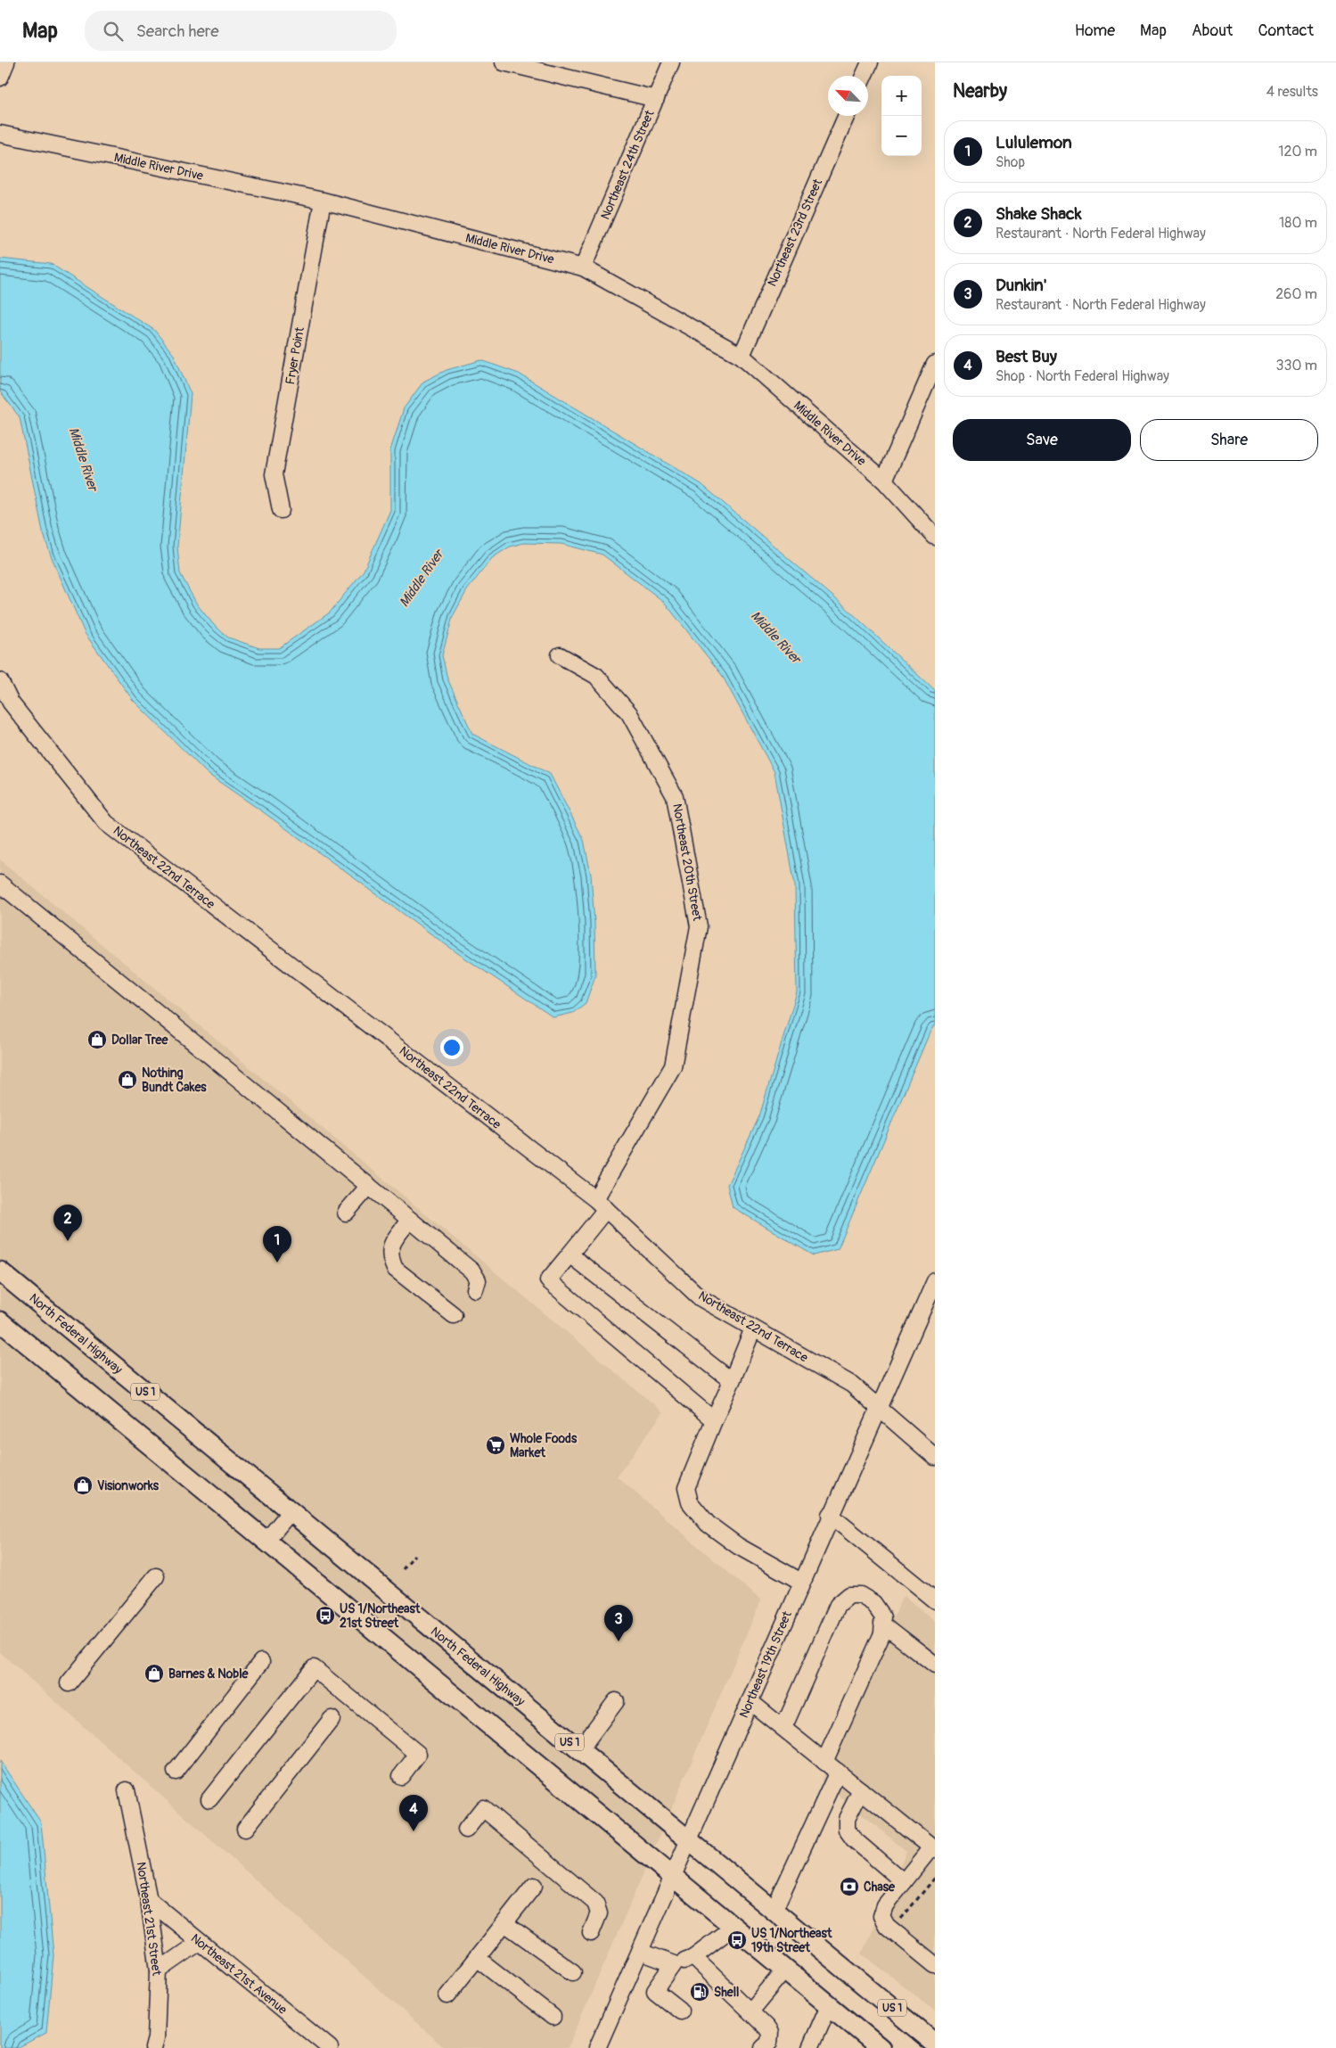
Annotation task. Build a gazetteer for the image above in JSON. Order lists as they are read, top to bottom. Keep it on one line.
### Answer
{"streets":{"main road":["North Federal Highway","US 1"],"street":["Northeast 24th Street","Middle River Drive","Northeast 23rd Street","Fryer Point","Northeast 20th Street","Northeast 22nd Terrace","Northeast 19th Street","Northeast 21st Street","Northeast 21st Avenue"]},"crossings":[["Northeast 24th Street","Middle River Drive"],["Middle River Drive","Northeast 23rd Street"],["Middle River Drive","Fryer Point"],["Northeast 20th Street","Northeast 22nd Terrace"],["Northeast 22nd Terrace","Northeast 19th Street"],["North Federal Highway","Northeast 19th Street"],["Northeast 21st Street","Northeast 21st Avenue"]],"water":["Middle River"],"places":{"shop":["Dollar Tree","Nothing Bundt Cakes","Visionworks","Barnes & Noble"],"supermarket":["Whole Foods Market"],"bus stop":["US 1/Northeast 21st Street","US 1/Northeast 19th Street"],"bank":["Chase"],"fuel station":["Shell"]},"north":"top left","page":{"header":"Map","search":"Search here","nav":["Home","Map","About","Contact"],"heading":["Nearby","4 results"],"map_buttons":["+","−"],"list":[{"mark":"1","name":"Lululemon","note":"Shop","value":"120 m"},{"mark":"2","name":"Shake Shack","note":"Restaurant · North Federal Highway","value":"180 m"},{"mark":"3","name":"Dunkin'","note":"Restaurant · North Federal Highway","value":"260 m"},{"mark":"4","name":"Best Buy","note":"Shop · North Federal Highway","value":"330 m"}],"buttons":["Save","Share"],"pins":["2","1","3","4"]}}
